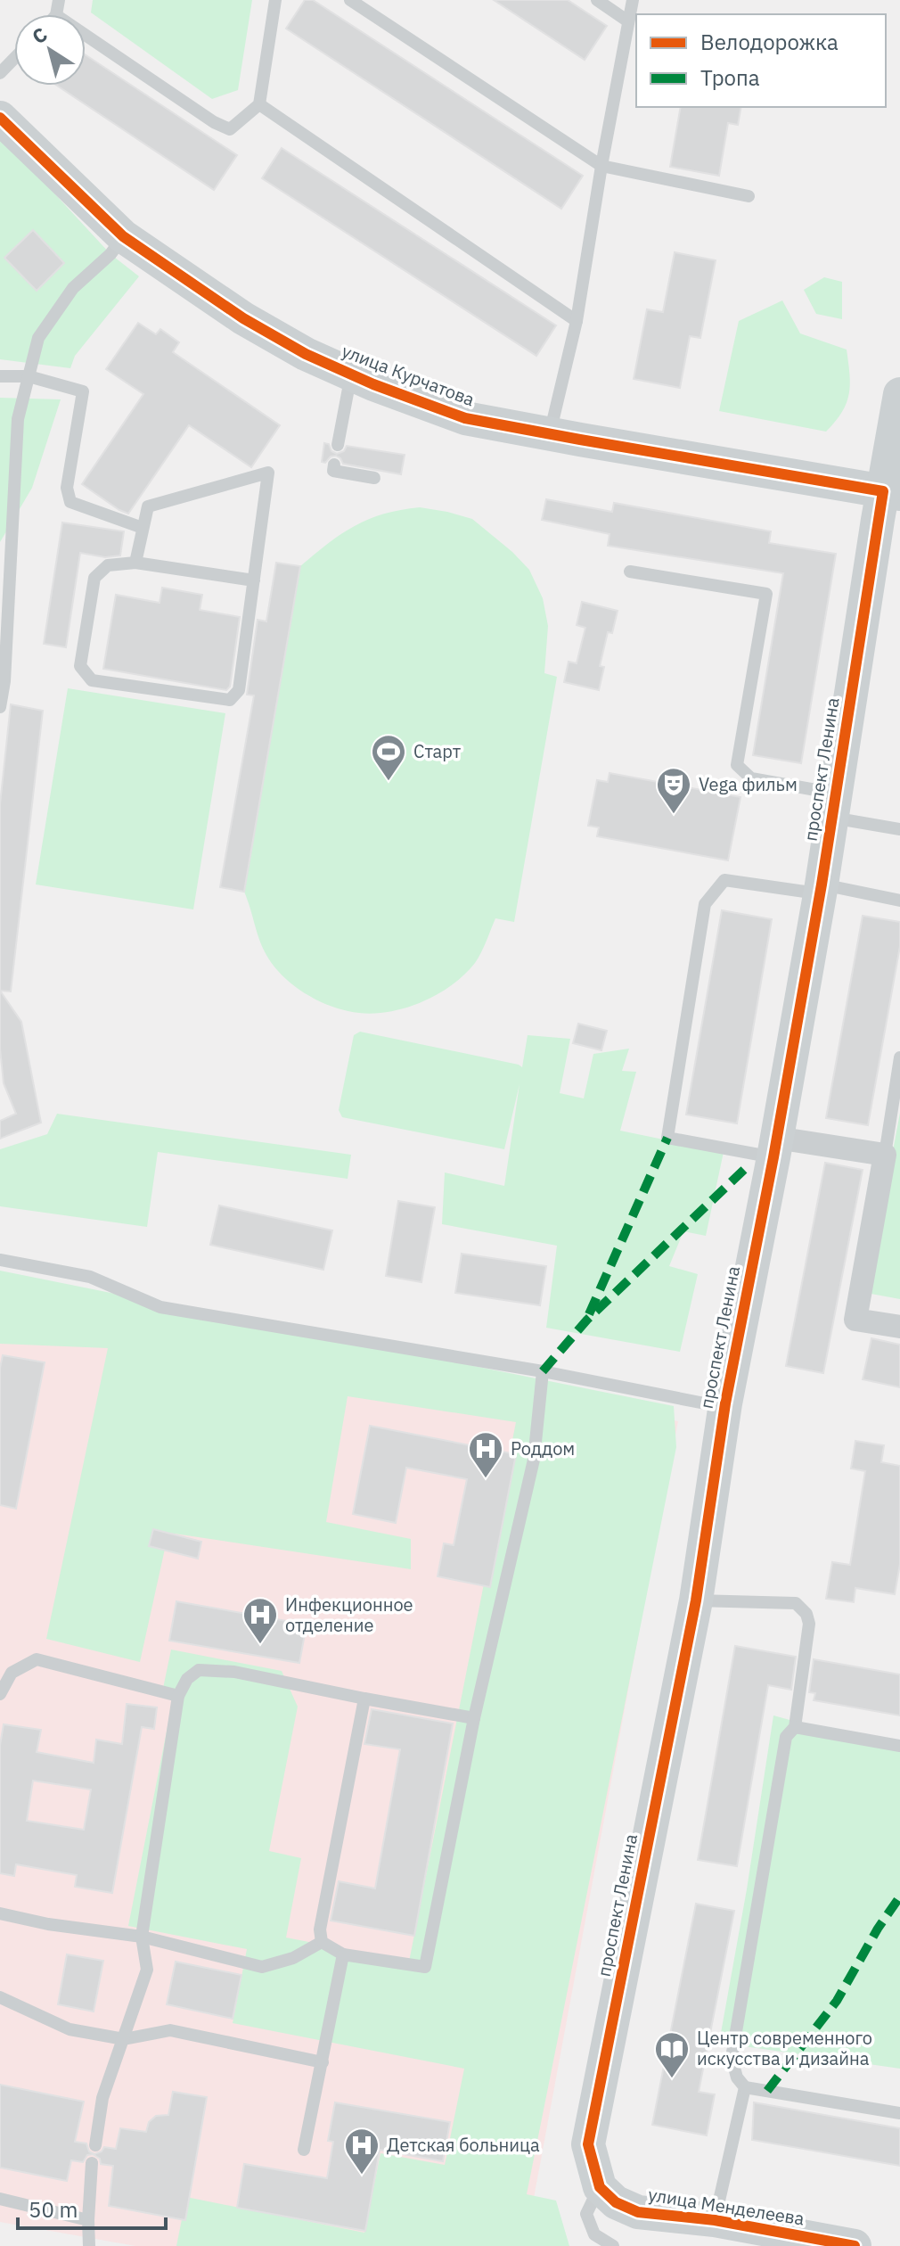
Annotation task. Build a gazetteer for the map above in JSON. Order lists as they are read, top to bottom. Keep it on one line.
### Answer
{"streets":{"street":["улица Курчатова","проспект Ленина","улица Менделеева"]},"crossings":[["улица Курчатова","проспект Ленина"],["проспект Ленина","улица Менделеева"]],"places":{"sports":["Старт"],"theatre":["Vega фильм"],"hospital":["Роддом","Инфекционное отделение","Детская больница"],"library":["Центр современного искусства и дизайна"]},"legend":["Велодорожка","Тропа"],"scale_bar":"50 m","north":"top left"}
